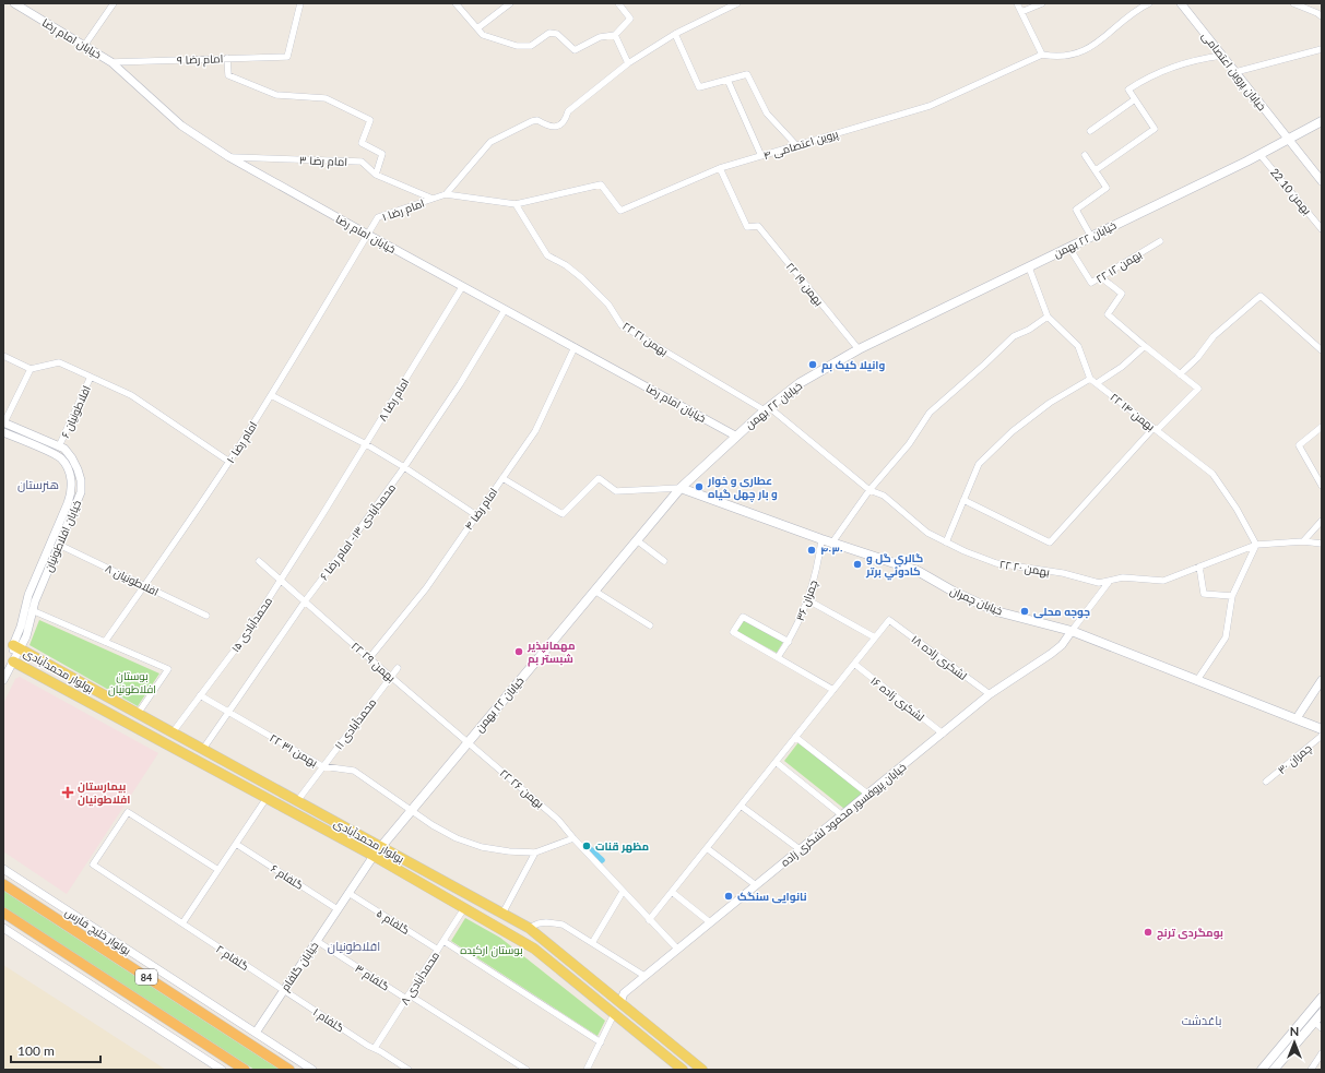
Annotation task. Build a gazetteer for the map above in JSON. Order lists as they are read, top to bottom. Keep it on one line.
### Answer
{"streets":{"highway":["بولوار خلیج فارس","84"],"main road":["خیابان ۲۲ بهمن","خیابان چمران","بولوار محمدآبادی"],"street":["خیابان امام رضا","امام رضا ۹","خیابان پروین اعتصامی","پروین اعتصامی ۴","امام رضا ۳","22 بهمن 10","امام رضا ۱","۲۲ بهمن ۱۲","۲۲ بهمن ۱۹","۲۲ بهمن ۲۱","امام رضا ۸","افلاطونیان ۶","۲۲ بهمن ۱۴","امام رضا ۱۰","امام رضا ۴","محمدآبادی ۱۳- امام رضا ۶","خیابان افلاطونیان","۲۲ بهمن ۲۰","افلاطونیان ۸","چمران ۳۶","محمدآبادی ۱۵","لشکری زاده ۱۸","۲۲ بهمن ۲۹","لشکری زاده ١۶","محمدآبادی ۱۱","۲۲ بهمن ۳۱","چمران ۳۰","۲۲ بهمن ۲۶","خیابان پروفسور محمود لشکری زاده","گلفام ۶","گلفام ۵","گلفام ۲","خیابان گلفام","گلفام ۳","محمدآبادی ۸","گلفام ۱"]},"crossings":[["خیابان امام رضا","امام رضا ۹"],["خیابان امام رضا","امام رضا ۳"],["خیابان امام رضا","امام رضا ۱"],["خیابان امام رضا","خیابان ۲۲ بهمن"],["خیابان امام رضا","امام رضا ۸"],["خیابان امام رضا","امام رضا ۱۰"],["خیابان امام رضا","امام رضا ۴"],["خیابان امام رضا","محمدآبادی ۱۳- امام رضا ۶"],["خیابان پروین اعتصامی","خیابان ۲۲ بهمن"],["پروین اعتصامی ۴","امام رضا ۱"],["پروین اعتصامی ۴","۲۲ بهمن ۱۹"],["پروین اعتصامی ۴","۲۲ بهمن ۲۱"],["امام رضا ۳","امام رضا ۱"],["22 بهمن 10","خیابان ۲۲ بهمن"],["امام رضا ۱","امام رضا ۱۰"],["خیابان ۲۲ بهمن","۲۲ بهمن ۱۲"],["خیابان ۲۲ بهمن","۲۲ بهمن ۱۹"],["خیابان ۲۲ بهمن","۲۲ بهمن ۲۱"],["خیابان ۲۲ بهمن","۲۲ بهمن ۲۰"],["خیابان ۲۲ بهمن","خیابان چمران"],["خیابان ۲۲ بهمن","۲۲ بهمن ۲۹"],["خیابان ۲۲ بهمن","بولوار محمدآبادی"],["خیابان ۲۲ بهمن","۲۲ بهمن ۳۱"],["خیابان ۲۲ بهمن","۲۲ بهمن ۲۶"],["خیابان ۲۲ بهمن","خیابان گلفام"],["۲۲ بهمن ۲۱","۲۲ بهمن ۲۰"],["امام رضا ۸","محمدآبادی ۱۵"],["افلاطونیان ۶","خیابان افلاطونیان"],["۲۲ بهمن ۱۴","۲۲ بهمن ۲۰"],["امام رضا ۱۰","افلاطونیان ۸"],["امام رضا ۴","۲۲ بهمن ۲۹"],["محمدآبادی ۱۳- امام رضا ۶","۲۲ بهمن ۲۹"],["محمدآبادی ۱۳- امام رضا ۶","بولوار محمدآبادی"],["محمدآبادی ۱۳- امام رضا ۶","۲۲ بهمن ۳۱"],["خیابان افلاطونیان","افلاطونیان ۸"],["خیابان افلاطونیان","بولوار محمدآبادی"],["چمران ۳۶","خیابان چمران"],["خیابان چمران","خیابان پروفسور محمود لشکری زاده"],["محمدآبادی ۱۵","۲۲ بهمن ۲۹"],["محمدآبادی ۱۵","بولوار محمدآبادی"],["محمدآبادی ۱۵","۲۲ بهمن ۳۱"],["لشکری زاده ۱۸","خیابان پروفسور محمود لشکری زاده"],["۲۲ بهمن ۲۹","محمدآبادی ۱۱"],["۲۲ بهمن ۲۹","۲۲ بهمن ۲۶"],["بولوار محمدآبادی","محمدآبادی ۱۱"],["بولوار محمدآبادی","خیابان پروفسور محمود لشکری زاده"],["بولوار محمدآبادی","خیابان گلفام"],["بولوار محمدآبادی","محمدآبادی ۸"],["لشکری زاده ١۶","خیابان پروفسور محمود لشکری زاده"],["محمدآبادی ۱۱","۲۲ بهمن ۳۱"],["۲۲ بهمن ۲۶","خیابان پروفسور محمود لشکری زاده"],["گلفام ۶","خیابان گلفام"],["گلفام ۵","خیابان گلفام"],["گلفام ۵","محمدآبادی ۸"],["گلفام ۲","خیابان گلفام"],["گلفام ۲","گلفام ۱"],["خیابان گلفام","گلفام ۳"],["خیابان گلفام","گلفام ۱"],["گلفام ۳","محمدآبادی ۸"],["محمدآبادی ۸","گلفام ۱"]],"districts":["هنرستان","افلاطونیان","باغدشت"],"parks":["بوستان افلاطونیان","بوستان ارکیده"],"places":{"other":["وانیلا کیک بم","عطاری و خوار و بار چهل گیاه","۴۰۳۰","گالري گل و كادوئي برتر","جوجه محلی","مهمانپذیر شبستر بم","مظهر قنات","نانوایی سنگک","بومگردی ترنج"],"health":["بیمارستان افلاطونیان"]},"scale_bar":"100 m","north":"top"}
